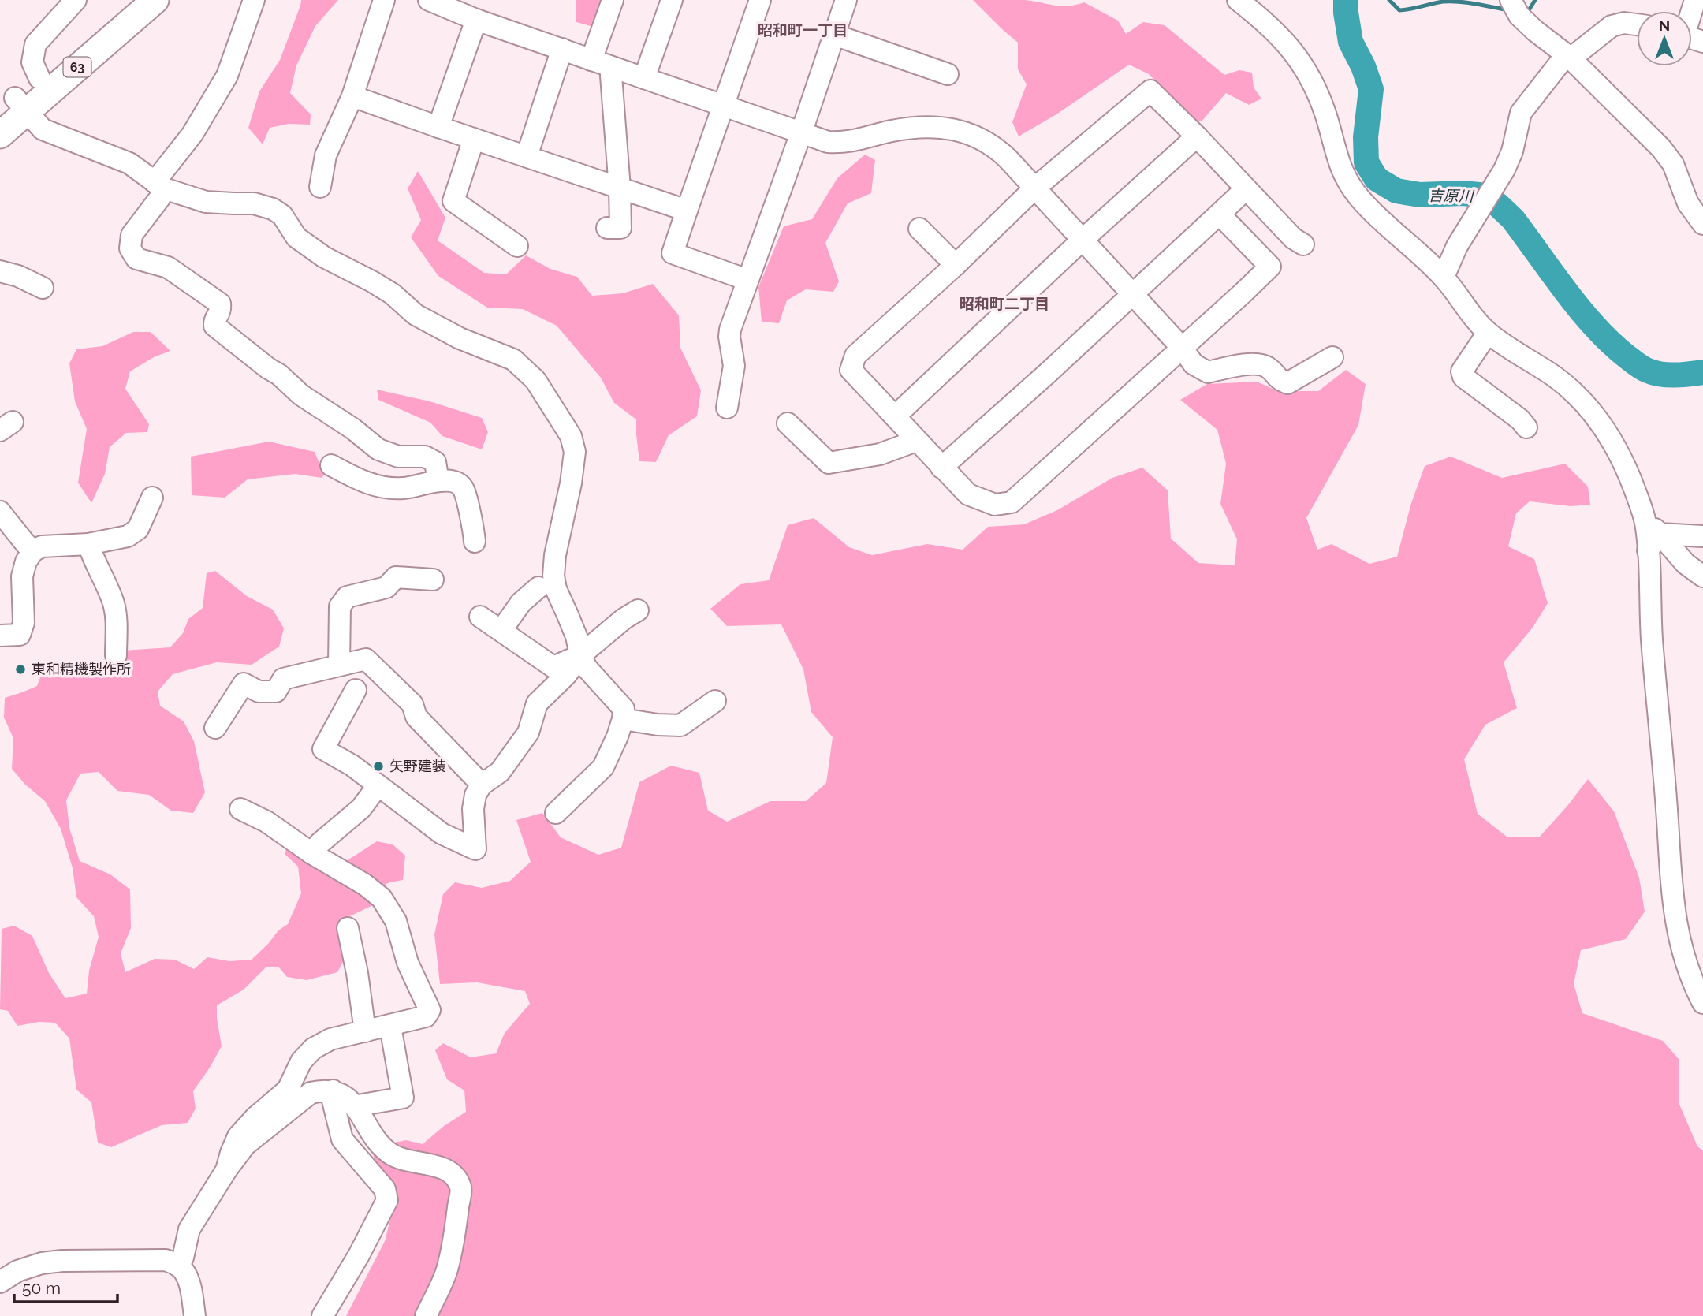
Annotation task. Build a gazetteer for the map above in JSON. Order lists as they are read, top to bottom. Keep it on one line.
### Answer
{"streets":{"main road":["63"]},"districts":["昭和町一丁目","昭和町二丁目"],"water":["吉原川"],"places":["東和精機製作所","矢野建装"],"scale_bar":"50 m","north":"top"}
